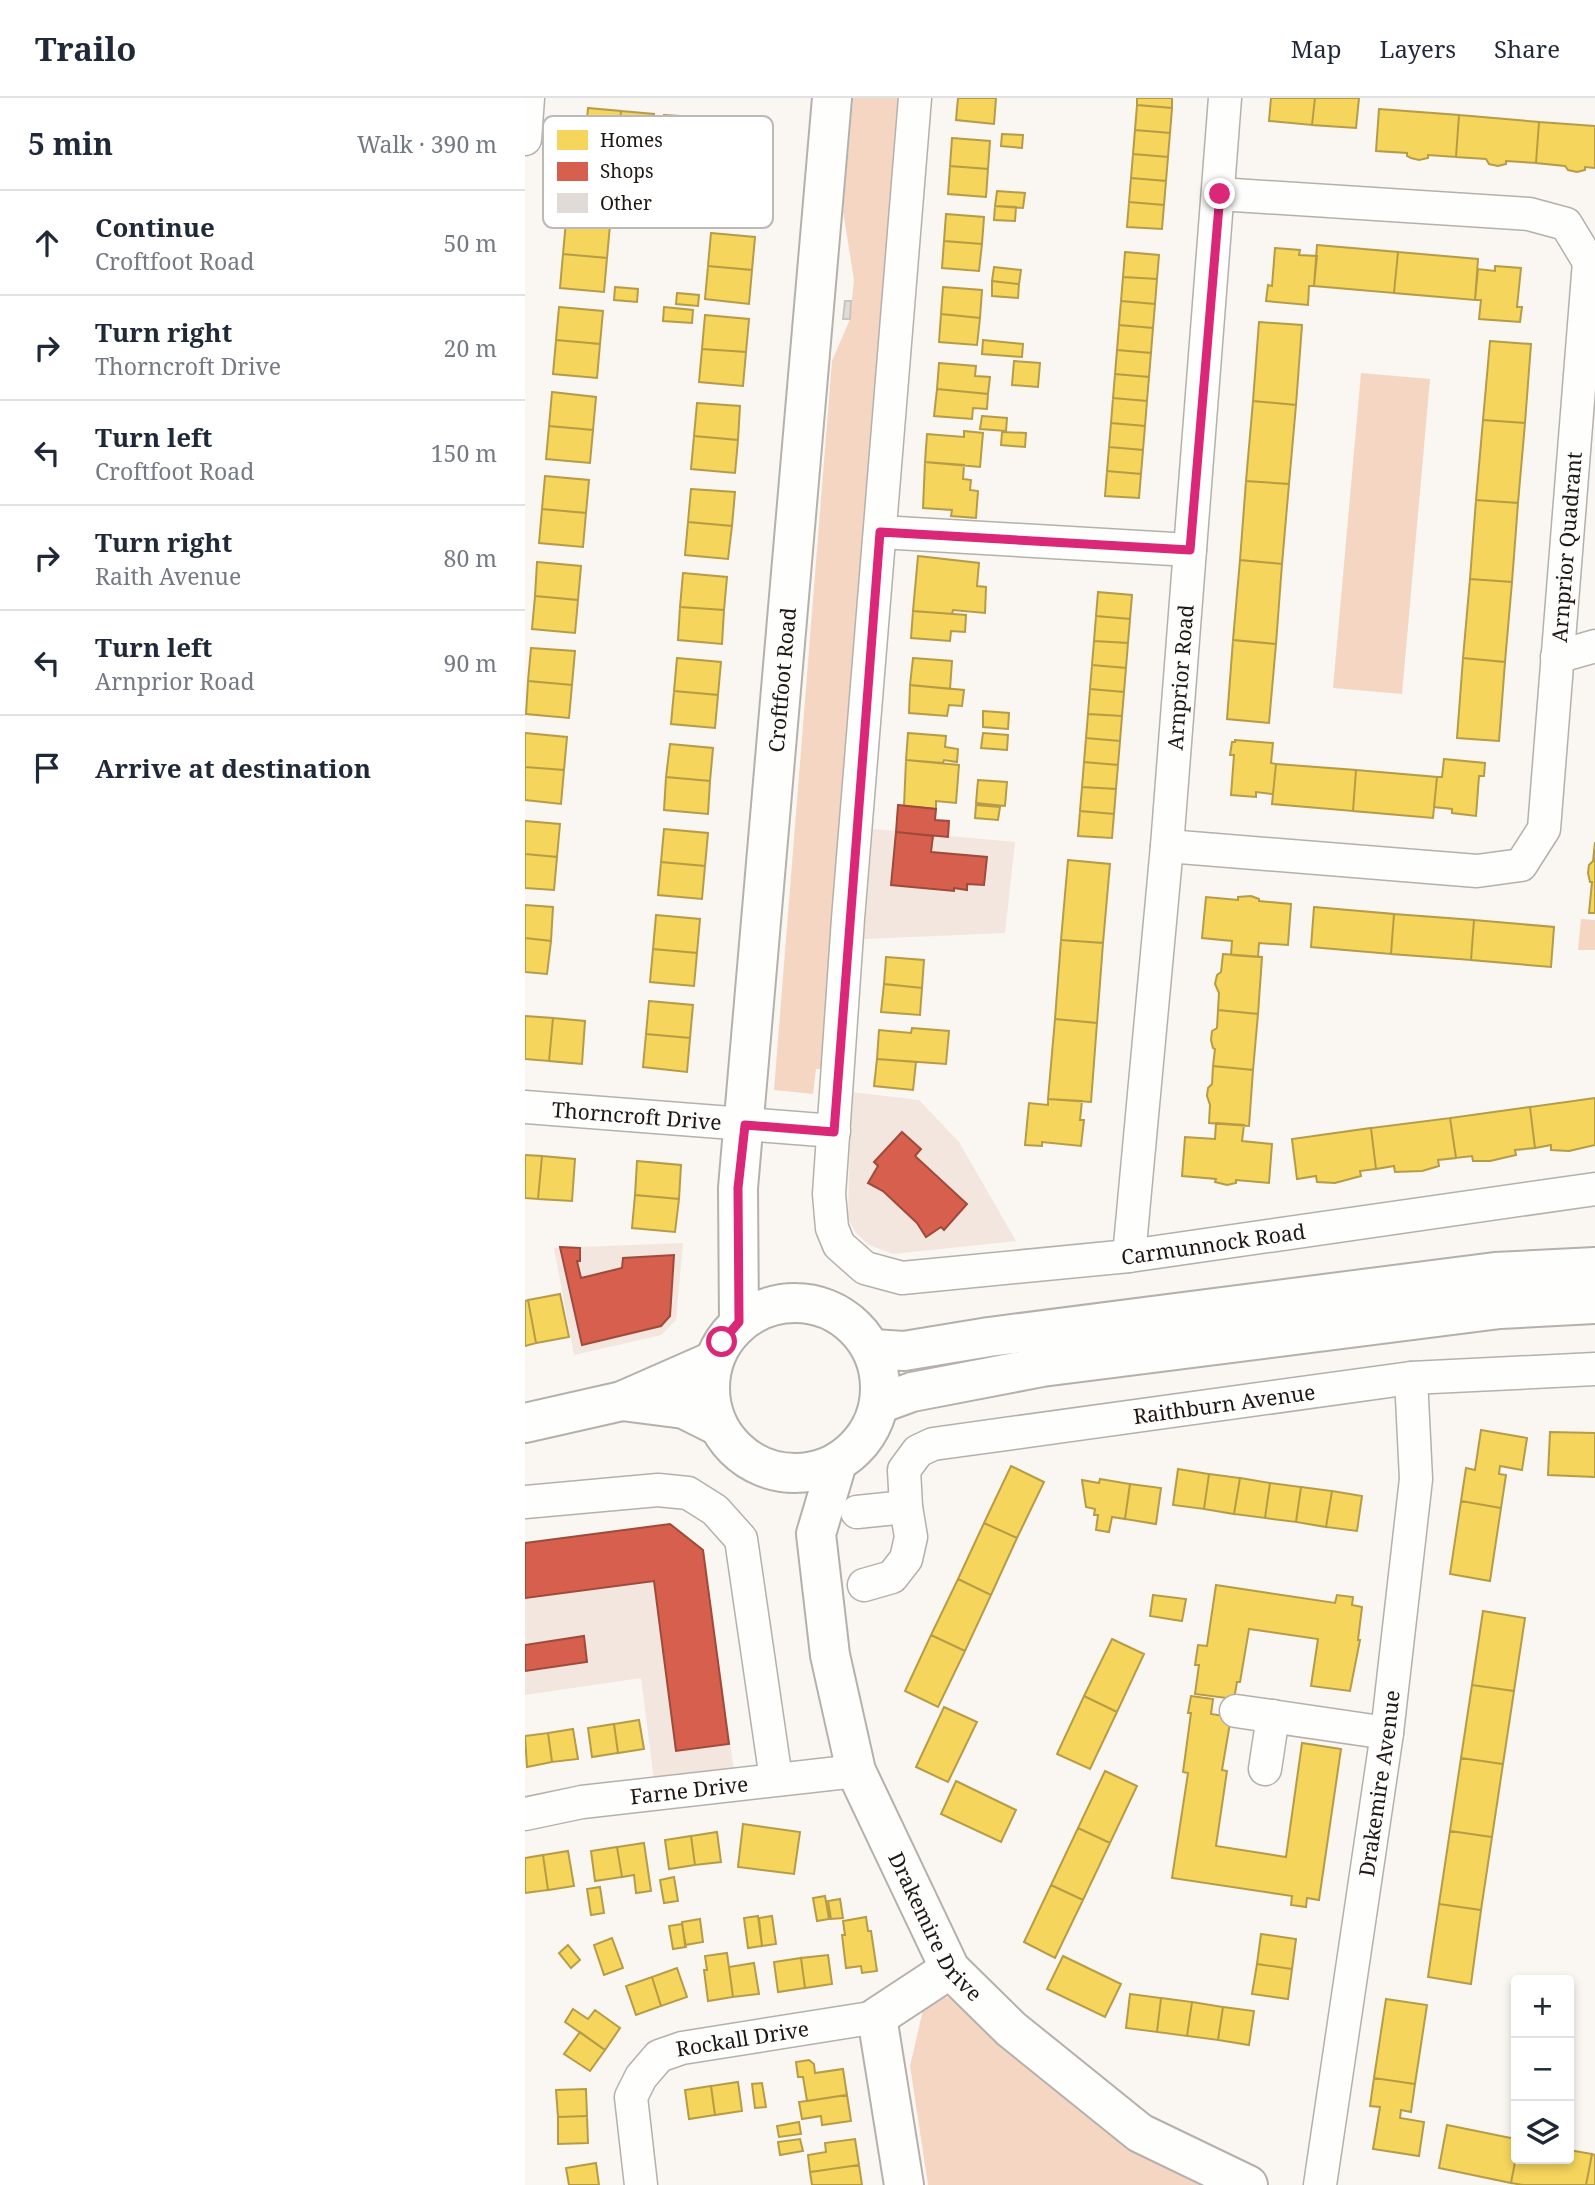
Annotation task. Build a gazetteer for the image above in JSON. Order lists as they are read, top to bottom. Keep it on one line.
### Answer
{"streets":{"street":["Arnprior Quadrant","Arnprior Road","Croftfoot Road","Thorncroft Drive","Carmunnock Road","Raithburn Avenue","Drakemire Avenue","Farne Drive","Drakemire Drive","Rockall Drive"]},"crossings":[["Arnprior Quadrant","Arnprior Road"],["Arnprior Road","Carmunnock Road"],["Croftfoot Road","Thorncroft Drive"],["Croftfoot Road","Drakemire Drive"],["Thorncroft Drive","Carmunnock Road"],["Raithburn Avenue","Drakemire Avenue"],["Farne Drive","Drakemire Drive"],["Drakemire Drive","Rockall Drive"]],"legend":["Homes","Shops","Other"],"page":{"header":"Trailo","nav":["Map","Layers","Share"],"heading":["5 min","Walk · 390 m"],"list":[["Continue","Croftfoot Road","50 m"],["Turn right","Thorncroft Drive","20 m"],["Turn left","Croftfoot Road","150 m"],["Turn right","Raith Avenue","80 m"],["Turn left","Arnprior Road","90 m"],"Arrive at destination"],"map_buttons":["+","−"]}}
